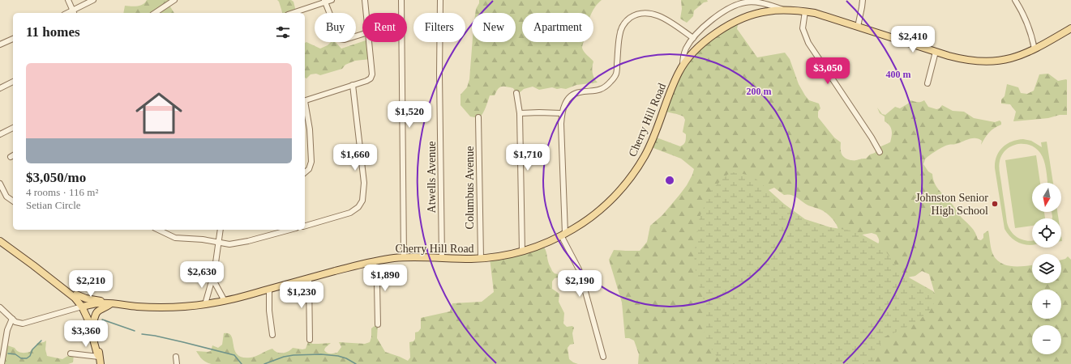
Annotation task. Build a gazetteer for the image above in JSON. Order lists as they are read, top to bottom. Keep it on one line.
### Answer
{"streets":{"main road":["Cherry Hill Road"],"street":["Atwells Avenue","Columbus Avenue"]},"crossings":[["Cherry Hill Road","Atwells Avenue"],["Cherry Hill Road","Columbus Avenue"]],"places":["Johnston Senior High School"],"north":"bottom","page":{"chip":["Buy","Rent","Filters","New","Apartment"],"heading":"11 homes","price":["$2,410","$3,050","$1,520","$1,660","$1,710","$2,630","$1,890","$2,210","$2,190","$1,230","$3,360"],"list":[{"name":"$3,050/mo","note":"4 rooms · 116 m² · Setian Circle"}],"map_buttons":["+","−"]},"rings":["400 m","200 m"]}
